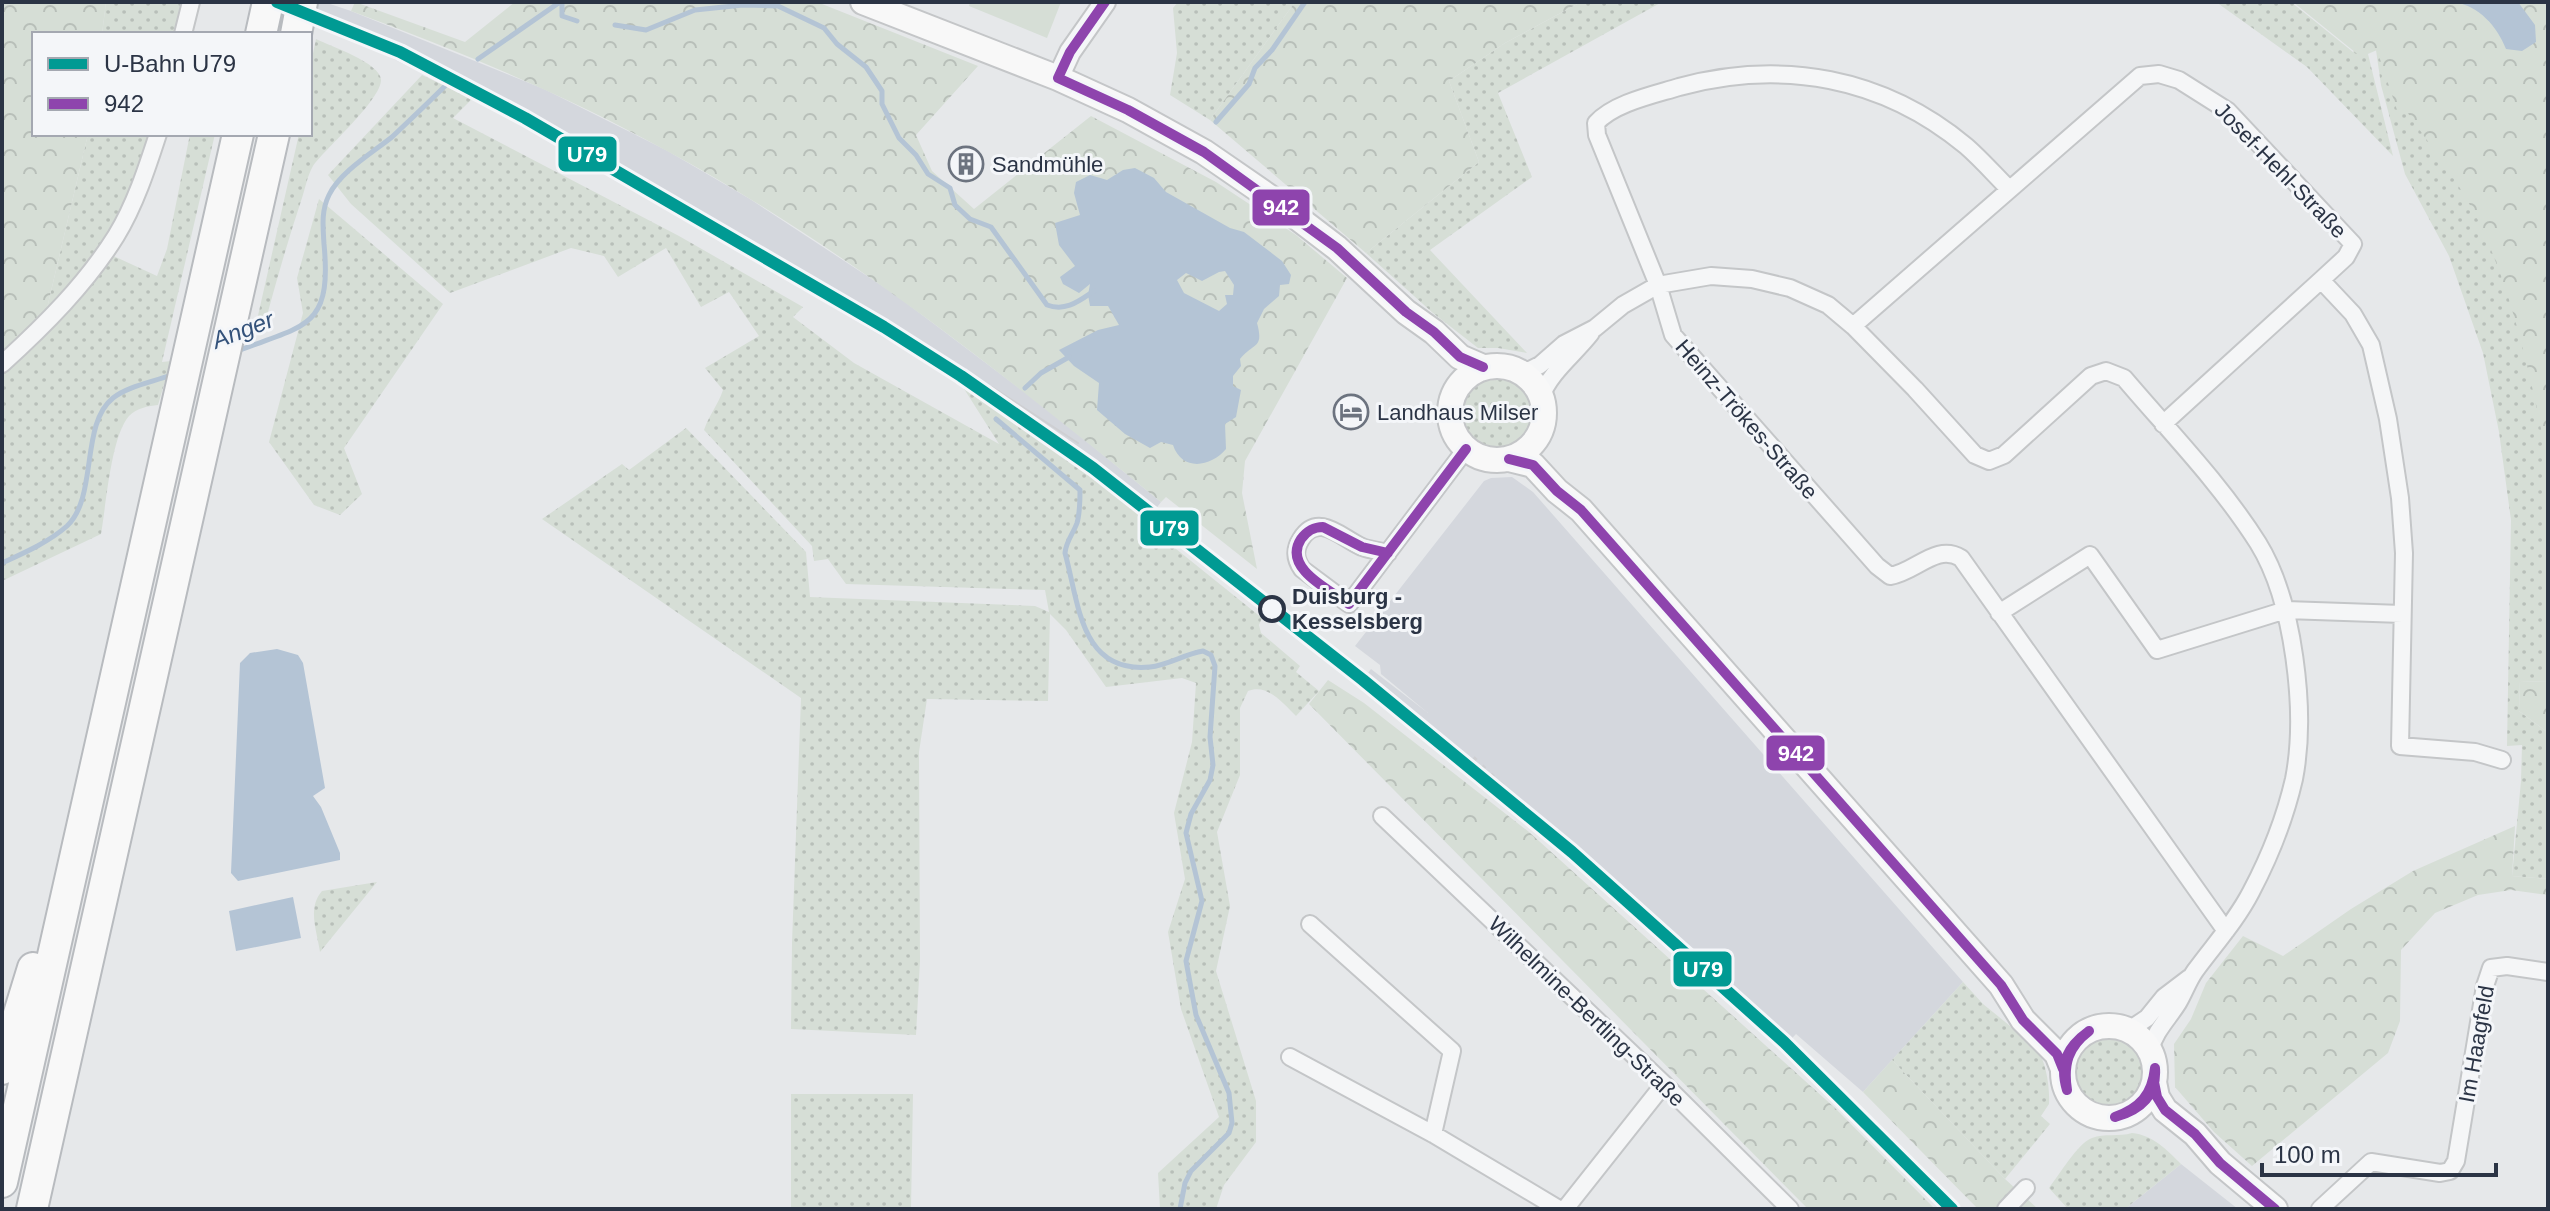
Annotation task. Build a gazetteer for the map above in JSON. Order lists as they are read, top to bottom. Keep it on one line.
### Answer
{"streets":{"street":["Josef-Hehl-Straße","Heinz-Trökes-Straße","Wilhelmine-Bertling-Straße","Im Haagfeld"]},"crossings":[["Josef-Hehl-Straße","Heinz-Trökes-Straße"]],"water":["Anger"],"places":{"building":["Sandmühle"],"hotel":["Landhaus Milser"],"other":["Duisburg - Kesselsberg"]},"lines":["metro line U79","transit line 942"],"legend":["U-Bahn U79","942"],"scale_bar":"100 m"}
